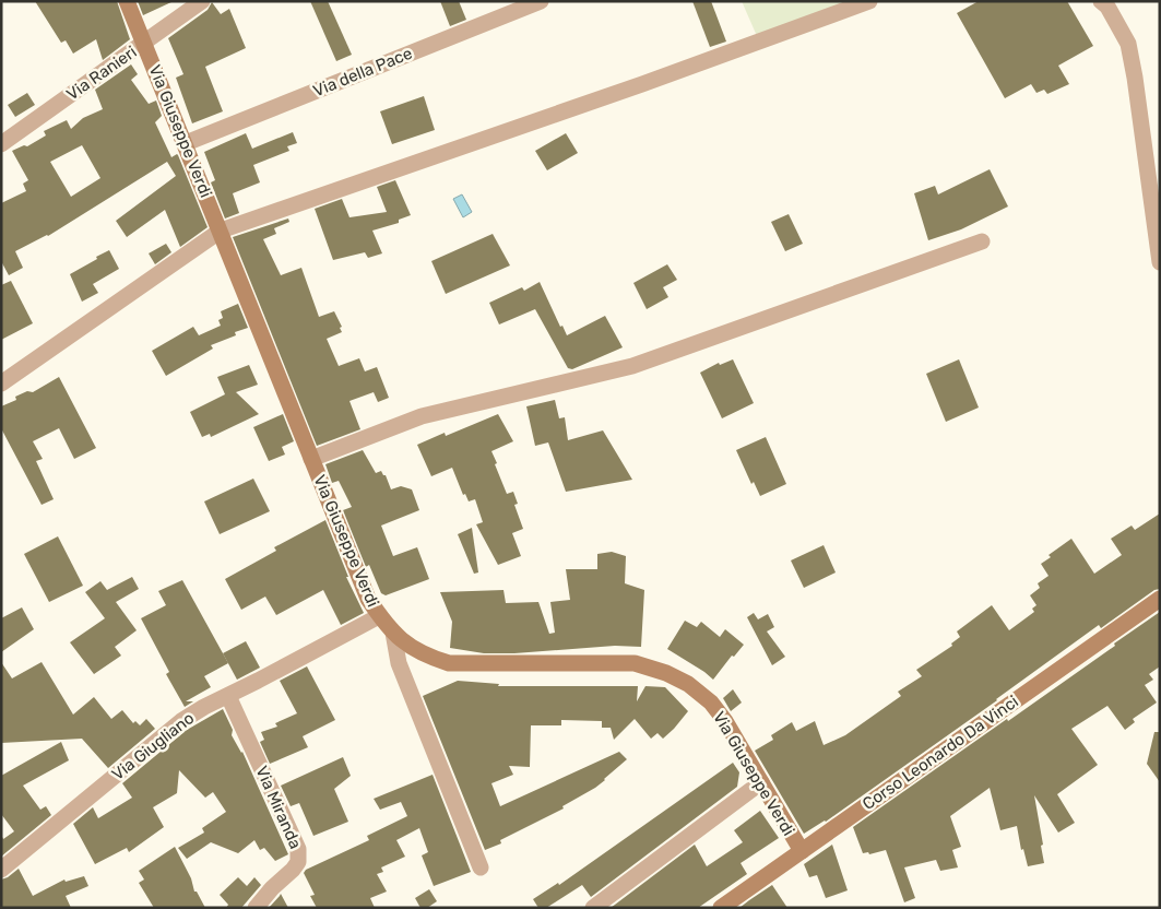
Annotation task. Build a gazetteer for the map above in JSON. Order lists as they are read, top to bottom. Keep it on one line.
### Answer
{"streets":{"street":["Via della Pace","Via Ranieri","Via Giuseppe Verdi","Via Giugliano","Corso Leonardo Da Vinci","Via Miranda"]},"crossings":[["Via della Pace","Via Giuseppe Verdi"],["Via Ranieri","Via Giuseppe Verdi"],["Via Giuseppe Verdi","Via Giugliano"],["Via Giuseppe Verdi","Corso Leonardo Da Vinci"],["Via Giugliano","Via Miranda"]]}
